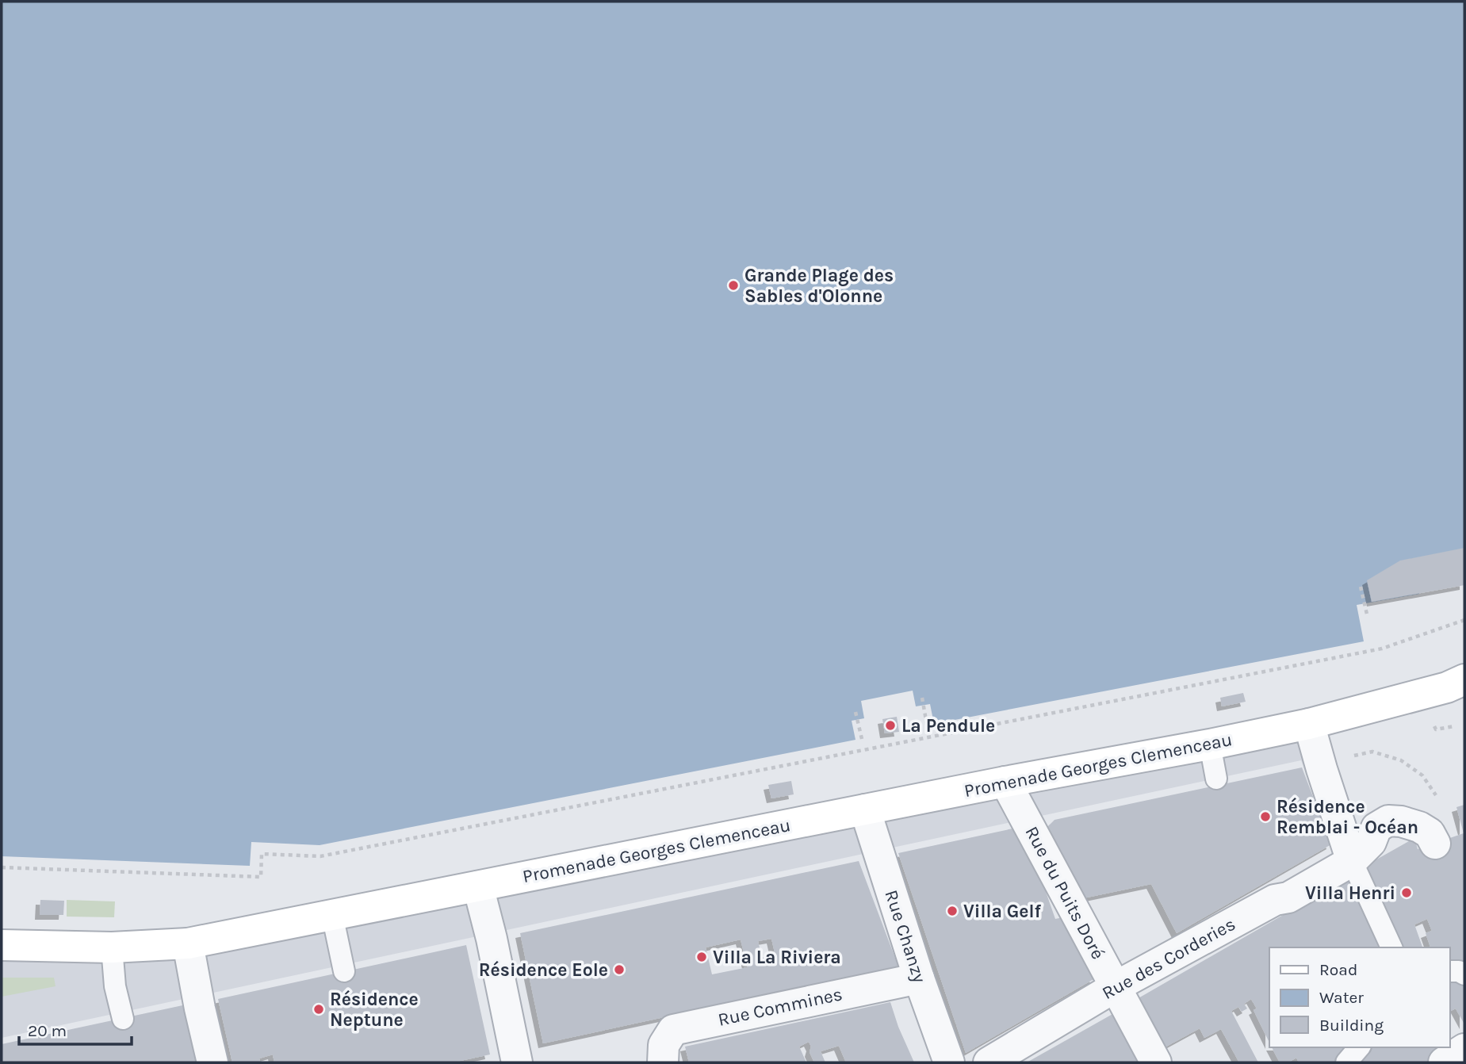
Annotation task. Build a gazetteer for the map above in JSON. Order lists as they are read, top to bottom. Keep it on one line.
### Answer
{"streets":{"street":["Promenade Georges Clemenceau","Rue du Puits Doré","Rue Chanzy","Rue des Corderies","Rue Commines"]},"crossings":[["Promenade Georges Clemenceau","Rue du Puits Doré"],["Promenade Georges Clemenceau","Rue Chanzy"],["Rue du Puits Doré","Rue des Corderies"],["Rue Chanzy","Rue Commines"]],"places":["Grande Plage des Sables d'Olonne","La Pendule","Résidence Remblai - Océan","Villa Henri","Villa Gelf","Villa La Riviera","Résidence Eole","Résidence Neptune"],"legend":["Road","Water","Building"],"scale_bar":"20 m"}
